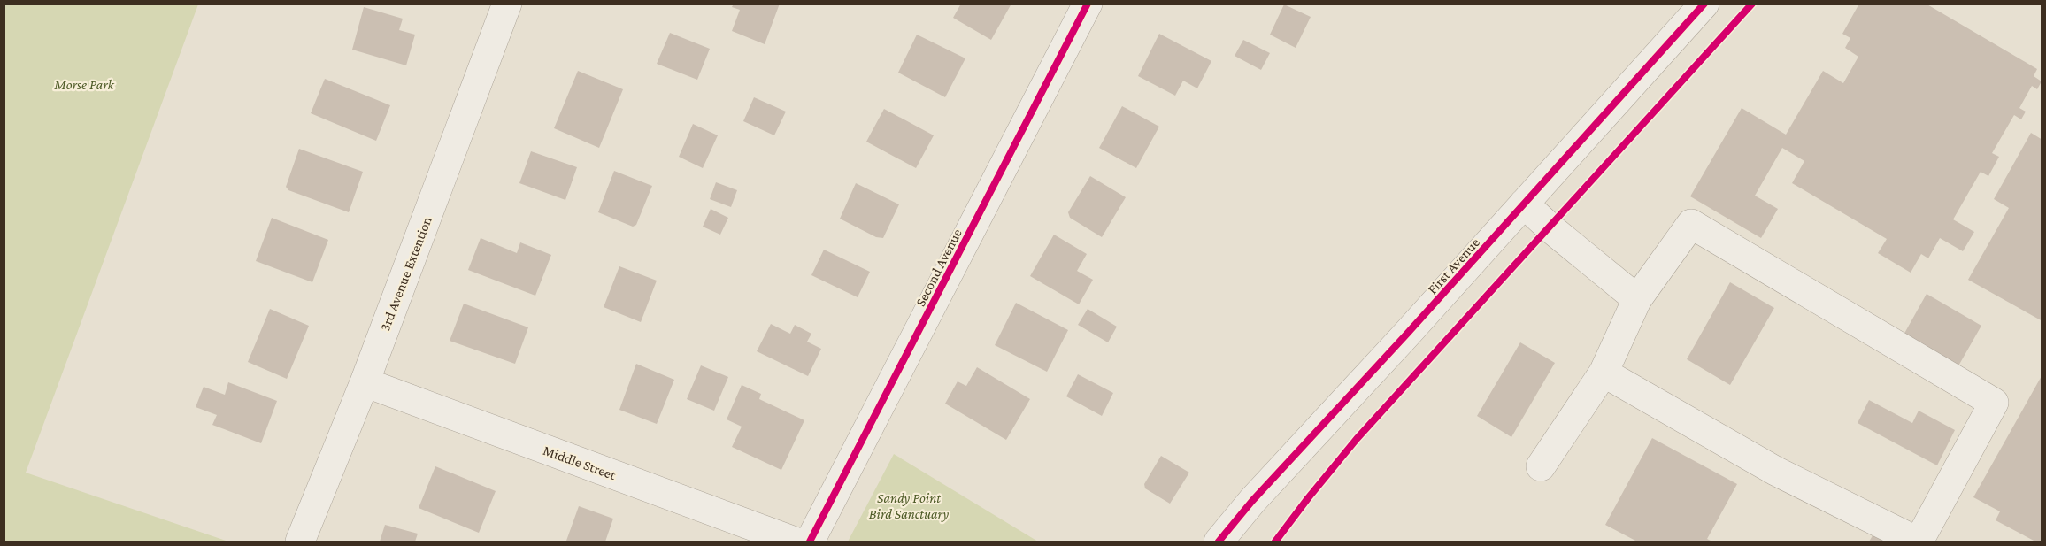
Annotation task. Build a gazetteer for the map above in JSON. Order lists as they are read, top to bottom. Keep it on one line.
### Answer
{"streets":{"street":["First Avenue","Second Avenue","3rd Avenue Extention","Middle Street"]},"crossings":[["3rd Avenue Extention","Middle Street"]],"parks":["Morse Park","Sandy Point Bird Sanctuary"]}
